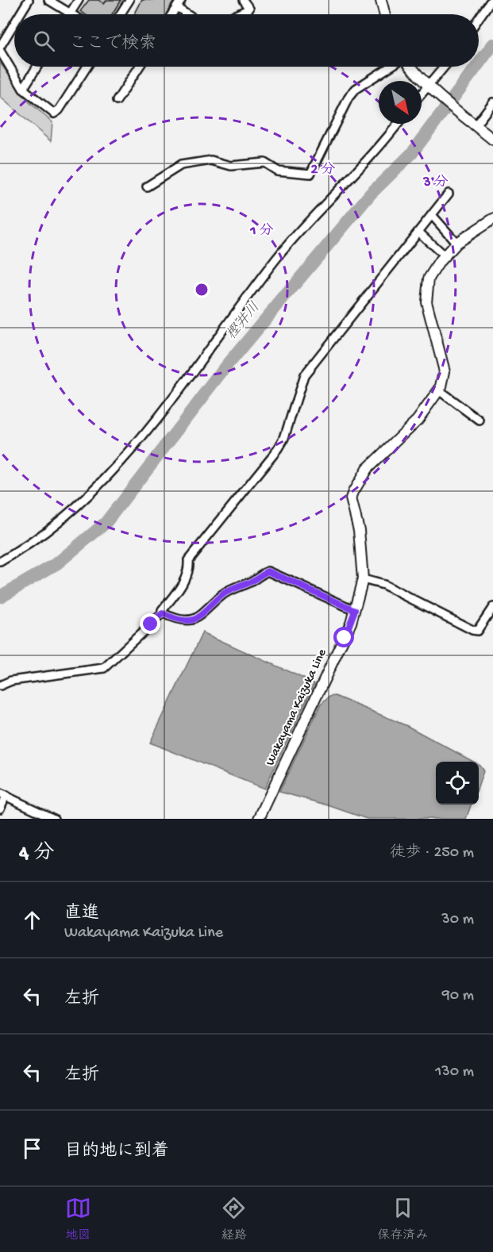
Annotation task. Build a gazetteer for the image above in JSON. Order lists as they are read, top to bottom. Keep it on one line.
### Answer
{"streets":{"main road":["Wakayama Kaizuka Line"]},"water":["樫井川"],"north":"bottom right","page":{"search":"ここで検索","heading":["4 分","徒歩 · 250 m"],"list":[["直進","Wakayama Kaizuka Line","30 m"],["左折","90 m"],["左折","130 m"],"目的地に到着"],"nav":["地図","経路","保存済み"]},"rings":["2 分","3 分","1 分"]}
